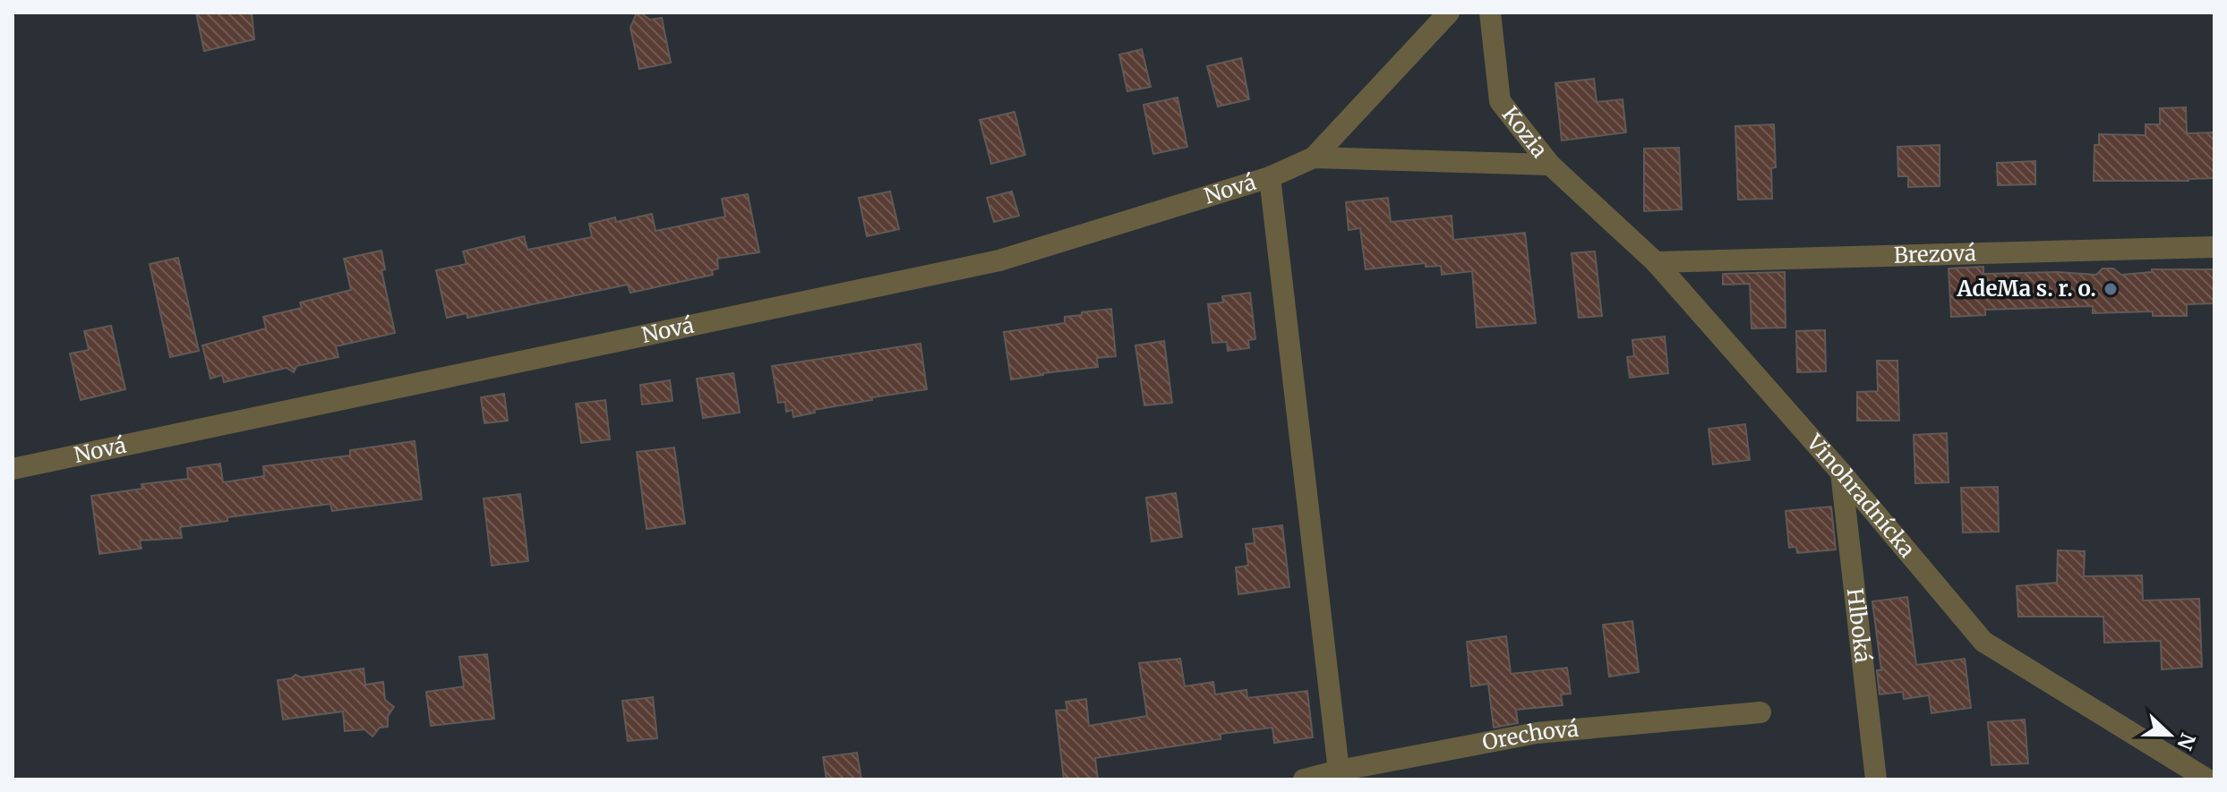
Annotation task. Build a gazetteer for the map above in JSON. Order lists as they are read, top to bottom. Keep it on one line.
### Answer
{"streets":{"street":["Kozia","Nová","Brezová","Vinohradnícka","Hlboká","Orechová"]},"crossings":[["Kozia","Nová"],["Kozia","Vinohradnícka"],["Nová","Vinohradnícka"],["Brezová","Vinohradnícka"],["Vinohradnícka","Hlboká"]],"places":["AdeMa s. r. o."],"north":"right"}
